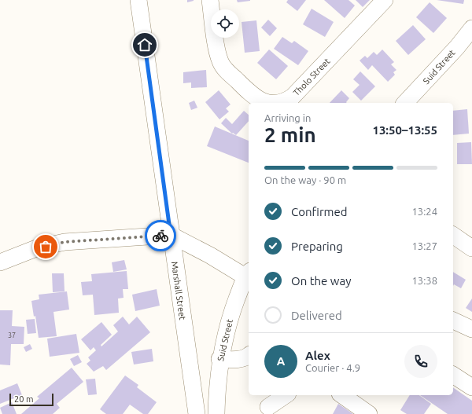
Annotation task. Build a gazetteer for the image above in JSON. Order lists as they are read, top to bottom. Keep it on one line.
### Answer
{"streets":{"street":["Suid Street","Tholo Street","Marshall Street"]},"house_numbers":["37"],"scale_bar":"20 m","page":{"heading":["2 min","Arriving in","13:50–13:55"],"panel":["Alex","Courier · 4.9"],"bar":"On the way · 90 m","list":[["Confirmed","13:24"],["Preparing","13:27"],["On the way","13:38"],"Delivered"],"round":"A","scale":"20 m"}}
